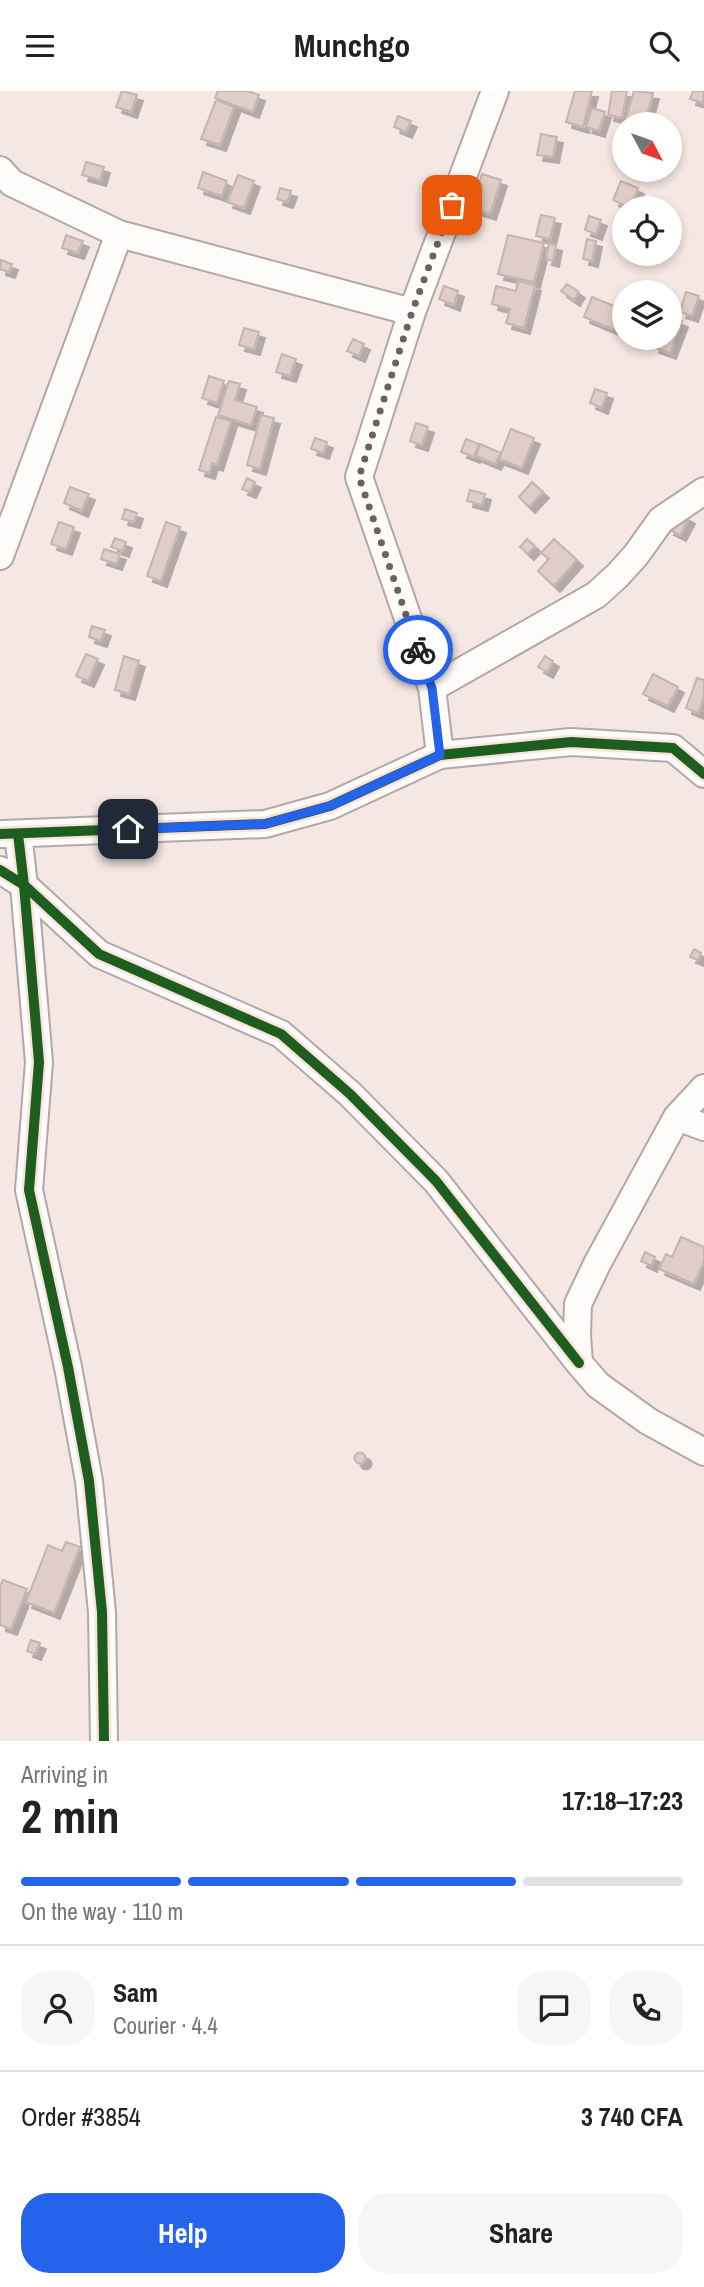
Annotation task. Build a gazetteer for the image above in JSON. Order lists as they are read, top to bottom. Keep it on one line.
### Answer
{"north":"bottom right","page":{"header":"Munchgo","heading":["2 min","Arriving in","17:18–17:23"],"panel":["Sam","Courier · 4.4","Order #3854","3 740 CFA"],"bar":"On the way · 110 m","buttons":["Help","Share"]}}
